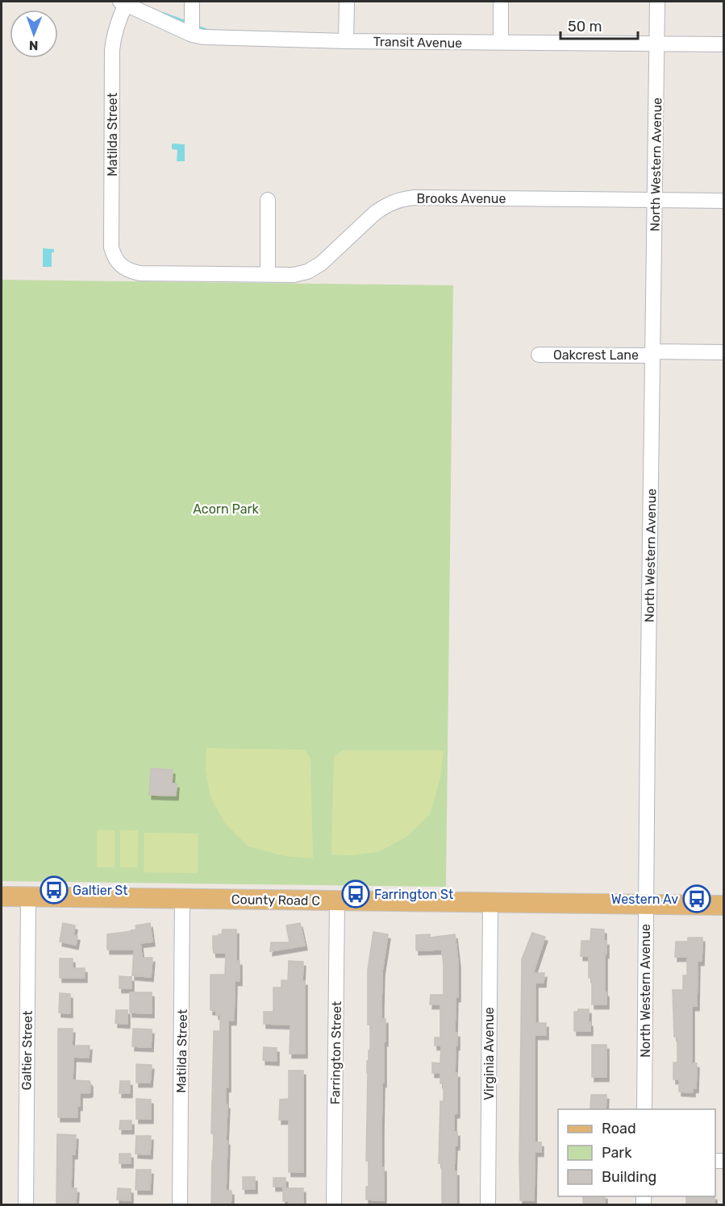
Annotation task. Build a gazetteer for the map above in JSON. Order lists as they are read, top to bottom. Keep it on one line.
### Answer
{"streets":{"main road":["County Road C"],"street":["Transit Avenue","Matilda Street","North Western Avenue","Brooks Avenue","Oakcrest Lane","Galtier Street","Farrington Street","Virginia Avenue"]},"crossings":[["Transit Avenue","Matilda Street"],["Transit Avenue","North Western Avenue"],["Matilda Street","Brooks Avenue"],["Matilda Street","County Road C"],["North Western Avenue","Brooks Avenue"],["North Western Avenue","Oakcrest Lane"],["North Western Avenue","County Road C"],["County Road C","Galtier Street"],["County Road C","Farrington Street"],["County Road C","Virginia Avenue"]],"parks":["Acorn Park"],"places":{"bus stop":["Galtier St","Farrington St","Western Av"]},"legend":["Road","Park","Building"],"scale_bar":"50 m","north":"bottom"}
